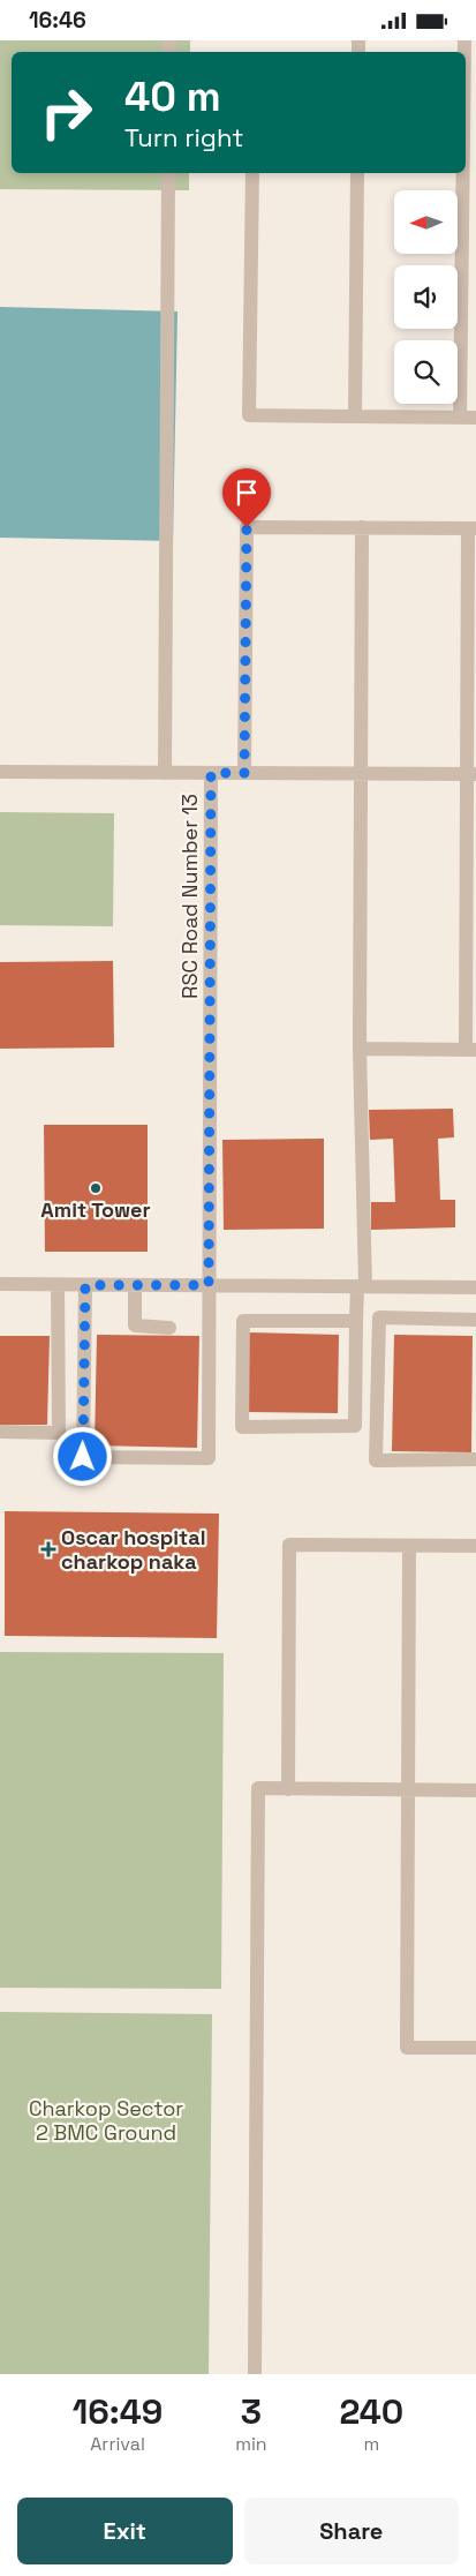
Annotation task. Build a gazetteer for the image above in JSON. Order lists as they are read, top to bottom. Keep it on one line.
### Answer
{"streets":{"street":["RSC Road Number 13"]},"parks":["Charkop Sector 2 BMC Ground"],"places":{"other":["Amit Tower"],"health":["Oscar hospital charkop naka"]},"north":"left","page":{"status":"16:46","turn":["40 m","Turn right"],"eta":["16:49","Arrival","3","min","240","m"],"buttons":["Exit","Share"]}}
